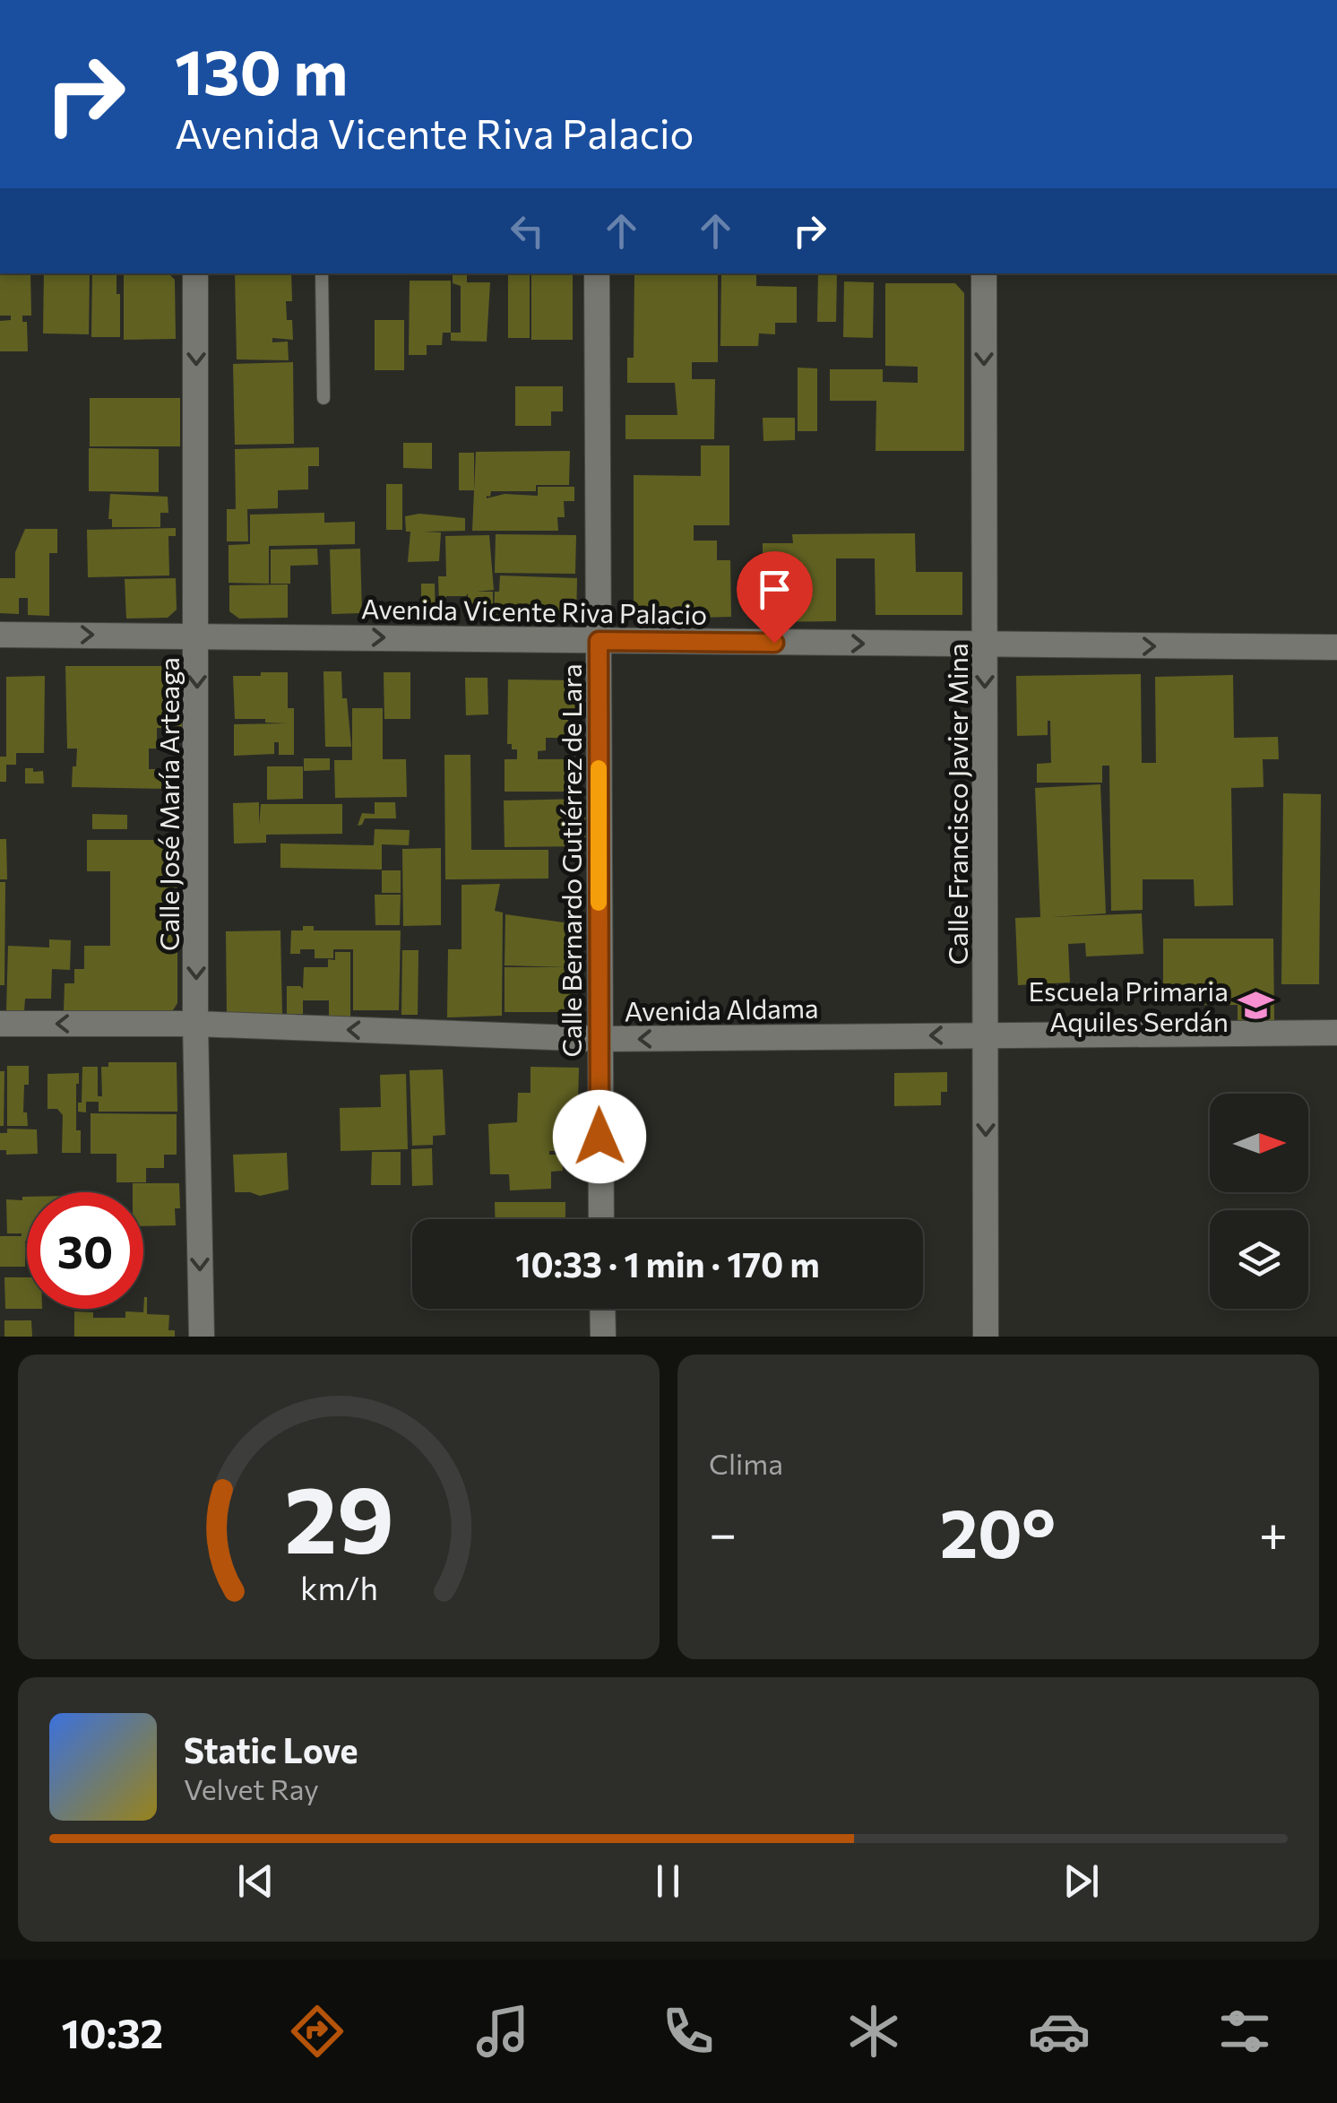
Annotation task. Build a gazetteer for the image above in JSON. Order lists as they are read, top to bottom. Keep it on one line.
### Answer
{"streets":{"street":["Avenida Vicente Riva Palacio","Calle José María Arteaga","Calle Francisco Javier Mina","Calle Bernardo Gutiérrez de Lara","Avenida Aldama"]},"crossings":[["Avenida Vicente Riva Palacio","Calle José María Arteaga"],["Avenida Vicente Riva Palacio","Calle Francisco Javier Mina"],["Avenida Vicente Riva Palacio","Calle Bernardo Gutiérrez de Lara"],["Calle José María Arteaga","Avenida Aldama"],["Calle Francisco Javier Mina","Avenida Aldama"],["Calle Bernardo Gutiérrez de Lara","Avenida Aldama"]],"one_way":["Avenida Vicente Riva Palacio","Calle José María Arteaga","Calle Francisco Javier Mina","Avenida Aldama"],"places":{"school or university":["Escuela Primaria Aquiles Serdán"]},"north":"right","page":{"turn":["130 m","Avenida Vicente Riva Palacio"],"limit":"30","trip":"10:33 · 1 min · 170 m","tile":"Clima","heat":["−","20°","+"],"song":["Static Love","Velvet Ray"],"tabs":"10:32","gauge":["29","km/h"]}}
